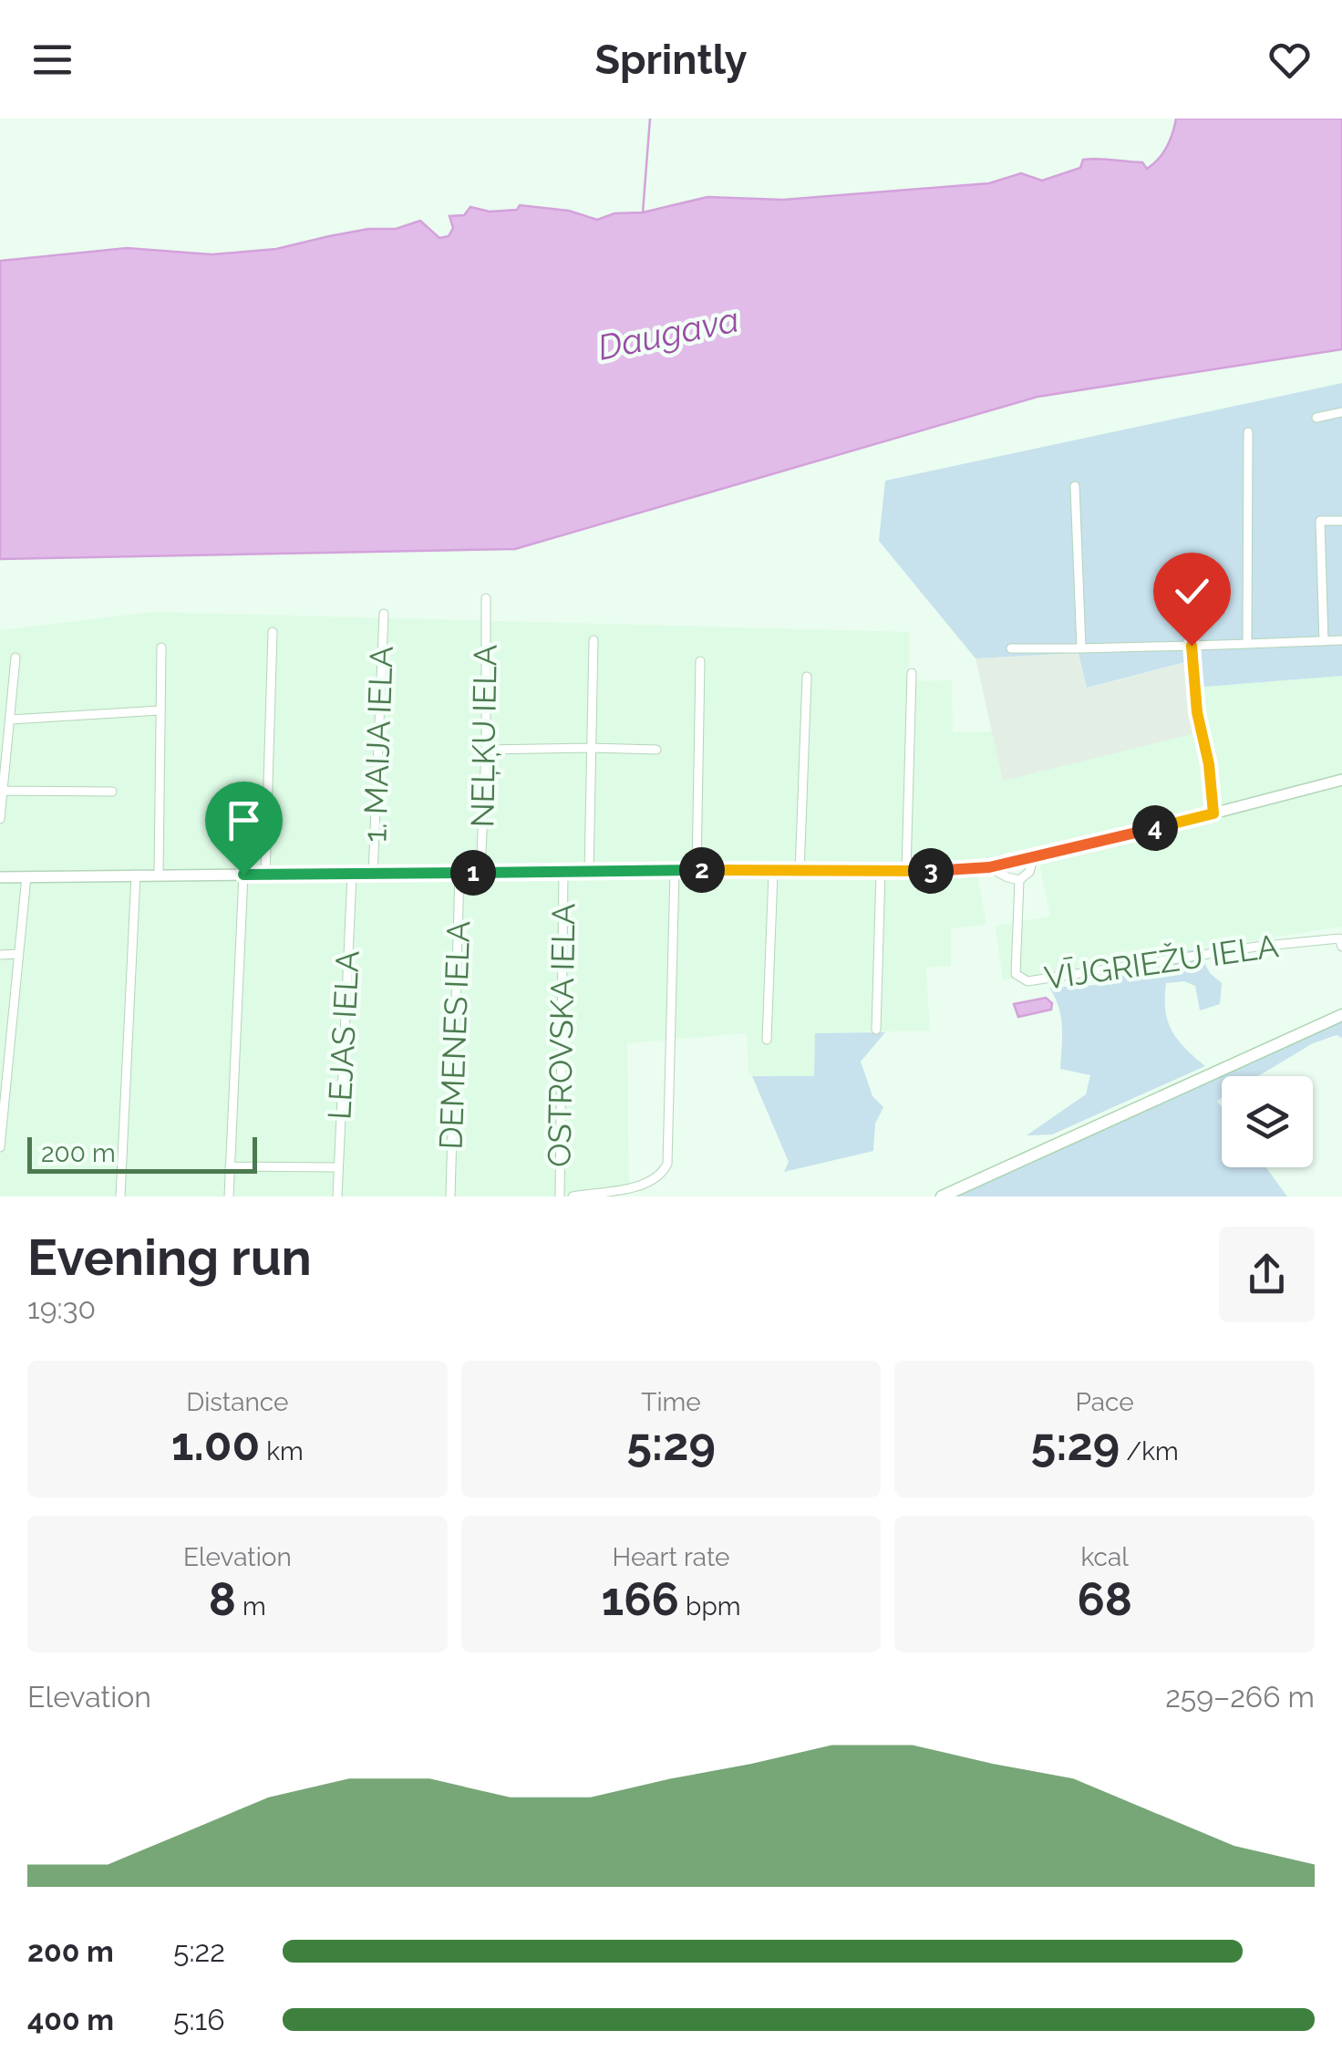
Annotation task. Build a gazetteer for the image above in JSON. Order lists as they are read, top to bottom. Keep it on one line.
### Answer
{"streets":{"street":["NEĻĶU IELA","1. MAIJA IELA","VĪJGRIEŽU IELA","LEJAS IELA","DEMENES IELA","OSTROVSKA IELA"]},"water":["Daugava"],"scale_bar":"200 m","page":{"header":"Sprintly","pins":["4","2","3","1"],"scale":"200 m","heading":["Evening run","19:30"],"stats":[["Distance","1.00 km"],["Time","5:29"],["Pace","5:29 /km"],["Elevation","8 m"],["Heart rate","166 bpm"],["kcal","68"]],"chart":["Elevation","259–266 m"],"list":[{"name":"200 m","note":"5:22"},{"name":"400 m","note":"5:16"}]}}
